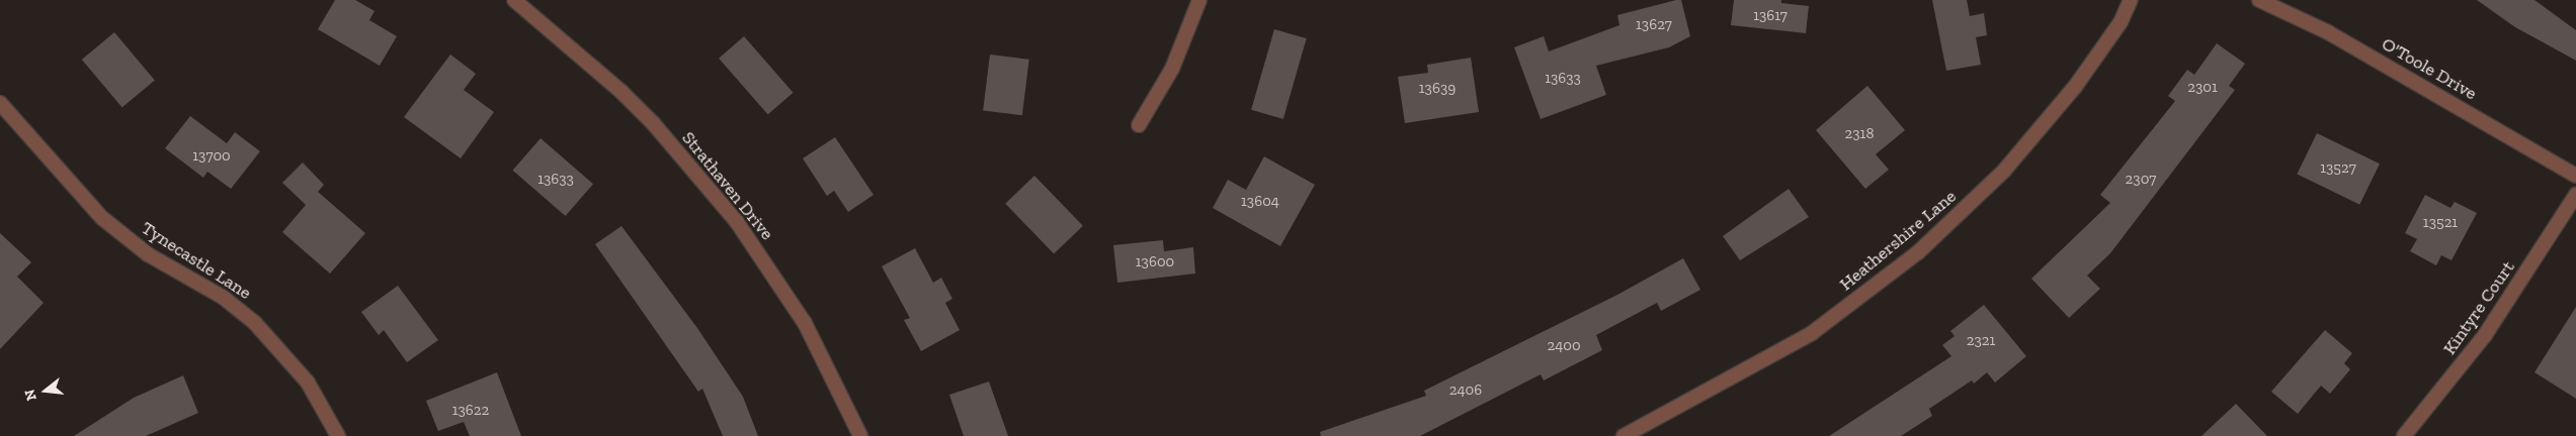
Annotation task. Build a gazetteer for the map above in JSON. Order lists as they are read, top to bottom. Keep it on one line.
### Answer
{"streets":{"street":["O'Toole Drive","Strathaven Drive","Heathershire Lane","Tynecastle Lane","Kintyre Court"]},"house_numbers":["13617","13627","13633","2301","13639","2318","13700","13527","13633","2307","13604","13521","13600","2321","2400","2406","13622"],"north":"left"}
